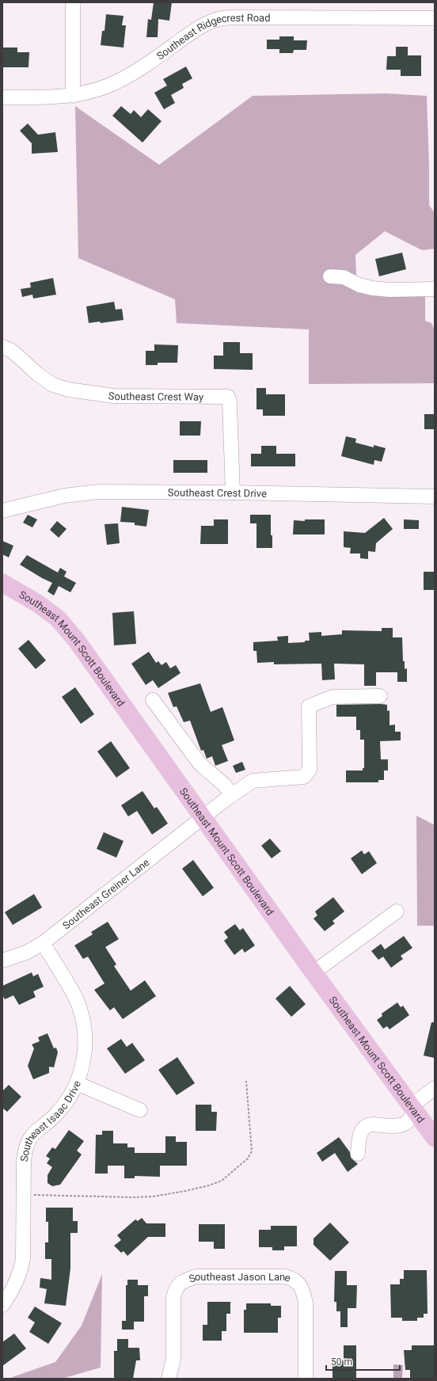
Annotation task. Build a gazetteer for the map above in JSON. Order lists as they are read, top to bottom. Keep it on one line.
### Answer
{"streets":{"main road":["Southeast Mount Scott Boulevard"],"street":["Southeast Ridgecrest Road","Southeast Crest Way","Southeast Crest Drive","Southeast Greiner Lane","Southeast Isaac Drive","Southeast Jason Lane"]},"crossings":[["Southeast Crest Way","Southeast Crest Drive"],["Southeast Mount Scott Boulevard","Southeast Greiner Lane"],["Southeast Greiner Lane","Southeast Isaac Drive"]],"scale_bar":"50 m"}
